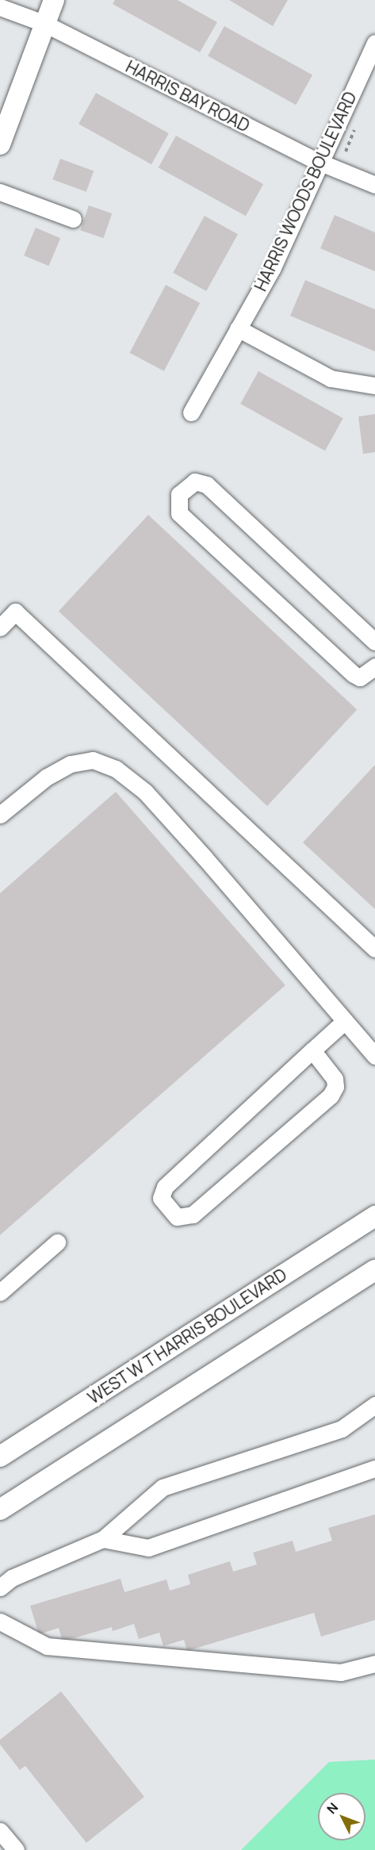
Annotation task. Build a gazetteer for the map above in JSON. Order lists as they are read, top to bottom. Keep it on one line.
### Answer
{"streets":{"main road":["WEST W T HARRIS BOULEVARD"],"street":["HARRIS BAY ROAD","HARRIS WOODS BOULEVARD"]},"crossings":[["HARRIS BAY ROAD","HARRIS WOODS BOULEVARD"]],"north":"top left"}
